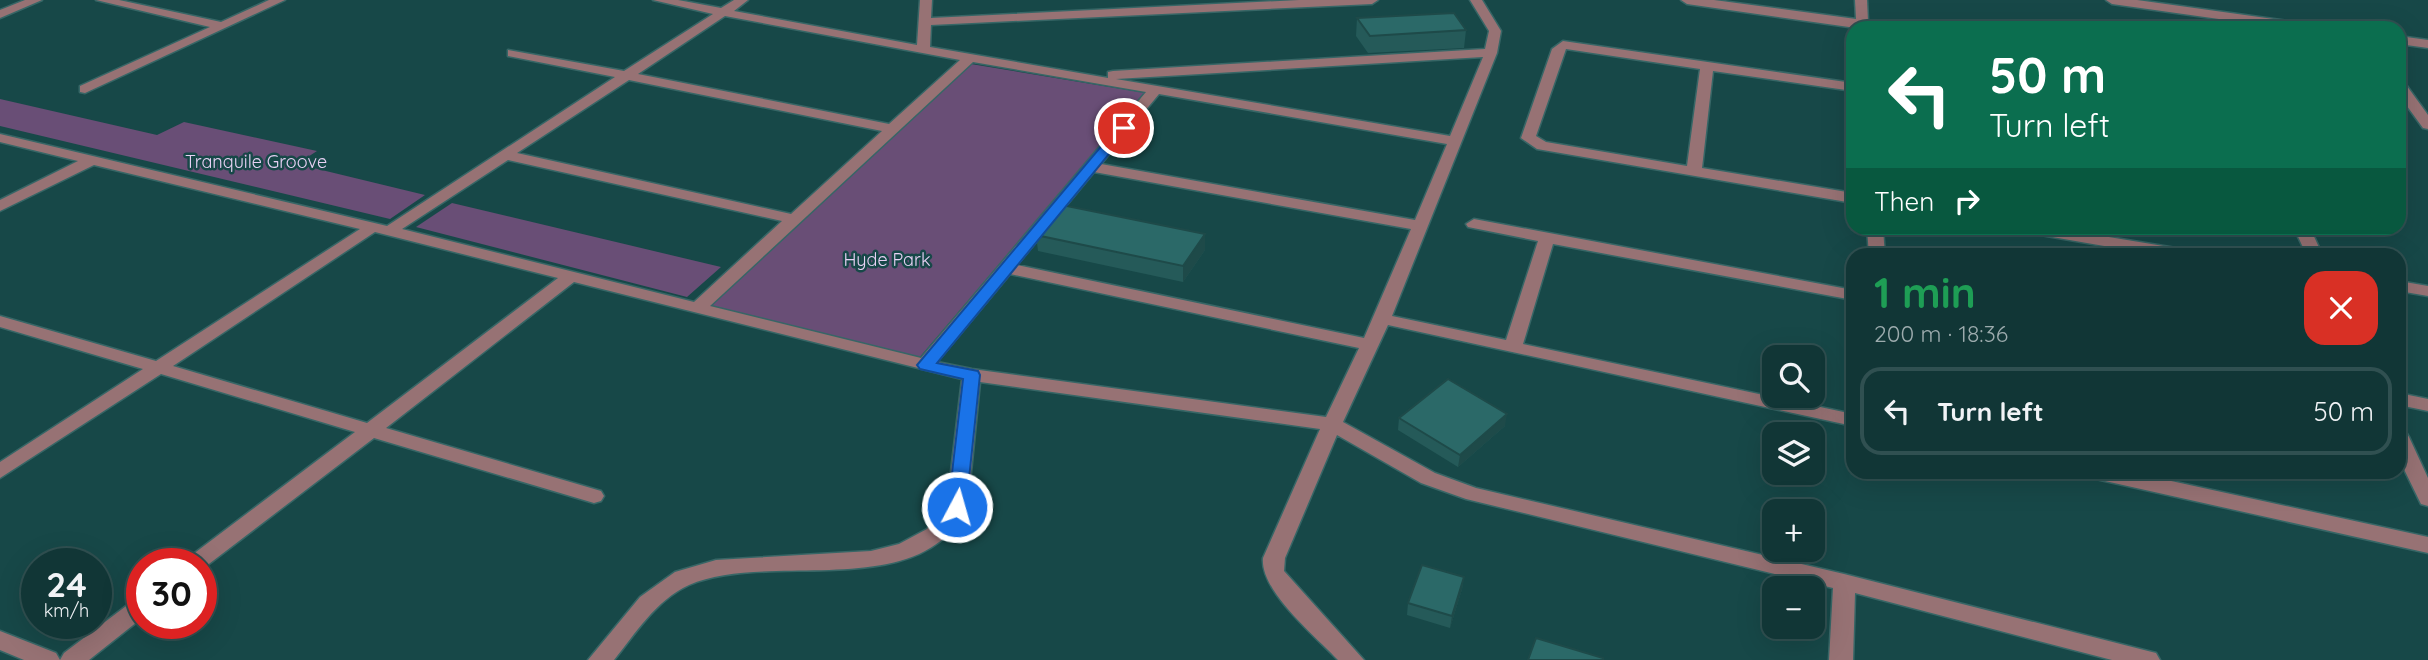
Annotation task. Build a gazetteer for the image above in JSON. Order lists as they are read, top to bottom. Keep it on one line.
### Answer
{"parks":["Tranquile Groove","Hyde Park"],"page":{"turn":["50 m","Turn left"],"then":"Then","heading":["1 min","200 m · 18:36"],"map_buttons":["+","−"],"list":[{"name":"Turn left","value":"50 m"}],"speed":"24 km/h","limit":"30"}}
